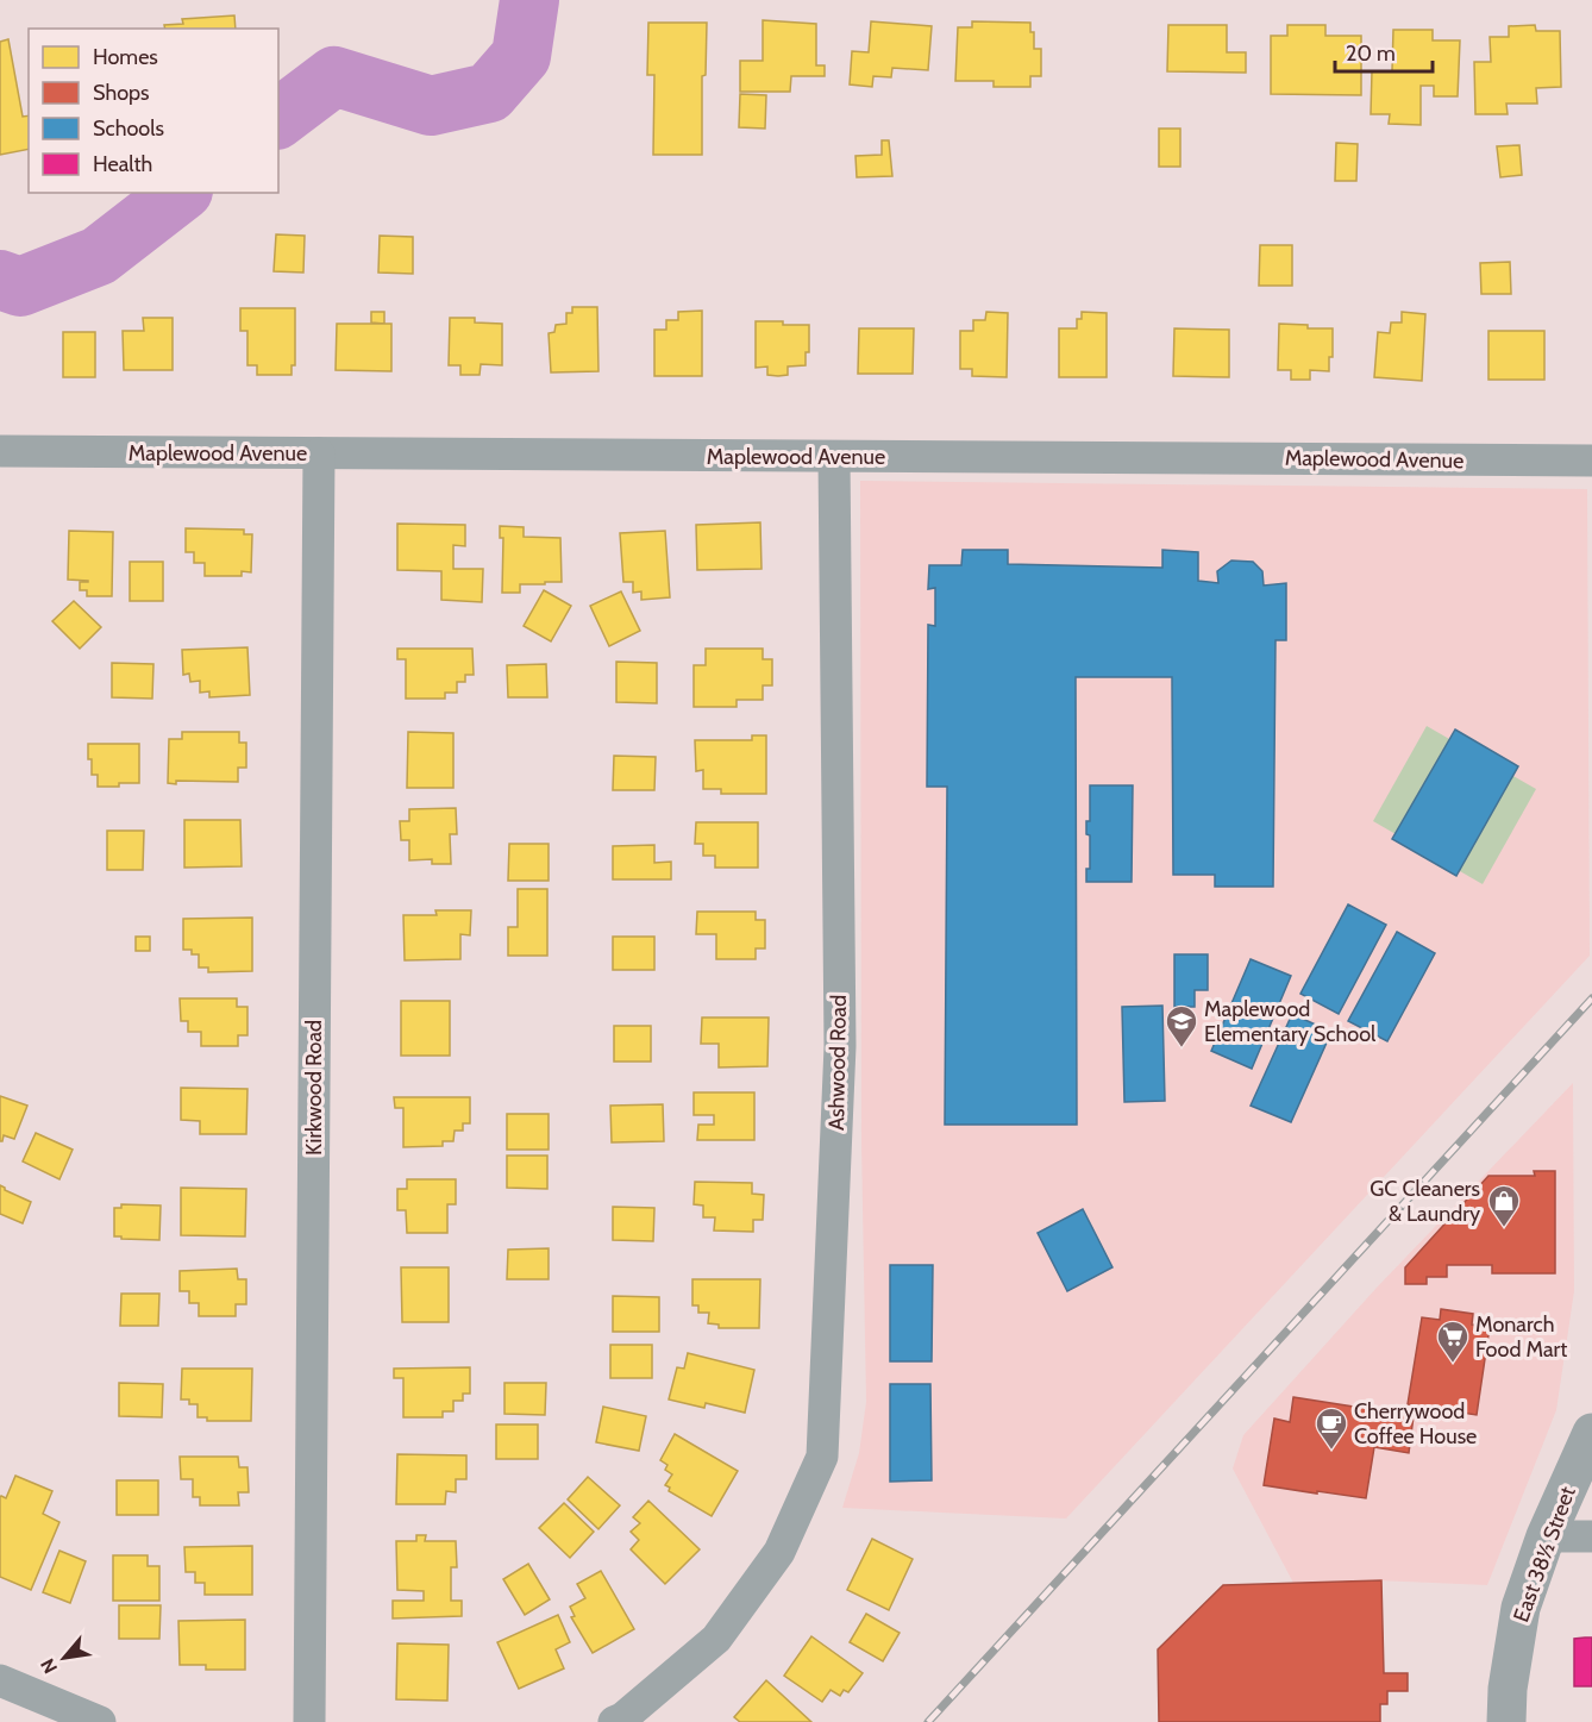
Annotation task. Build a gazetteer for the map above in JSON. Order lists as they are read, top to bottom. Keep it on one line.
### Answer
{"streets":{"street":["Maplewood Avenue","Ashwood Road","Kirkwood Road","East 38½ Street"]},"crossings":[["Maplewood Avenue","Ashwood Road"],["Maplewood Avenue","Kirkwood Road"]],"places":{"school or university":["Maplewood Elementary School"],"shop":["GC Cleaners & Laundry"],"supermarket":["Monarch Food Mart"],"cafe":["Cherrywood Coffee House"]},"legend":["Homes","Shops","Schools","Health"],"scale_bar":"20 m","north":"bottom left"}
